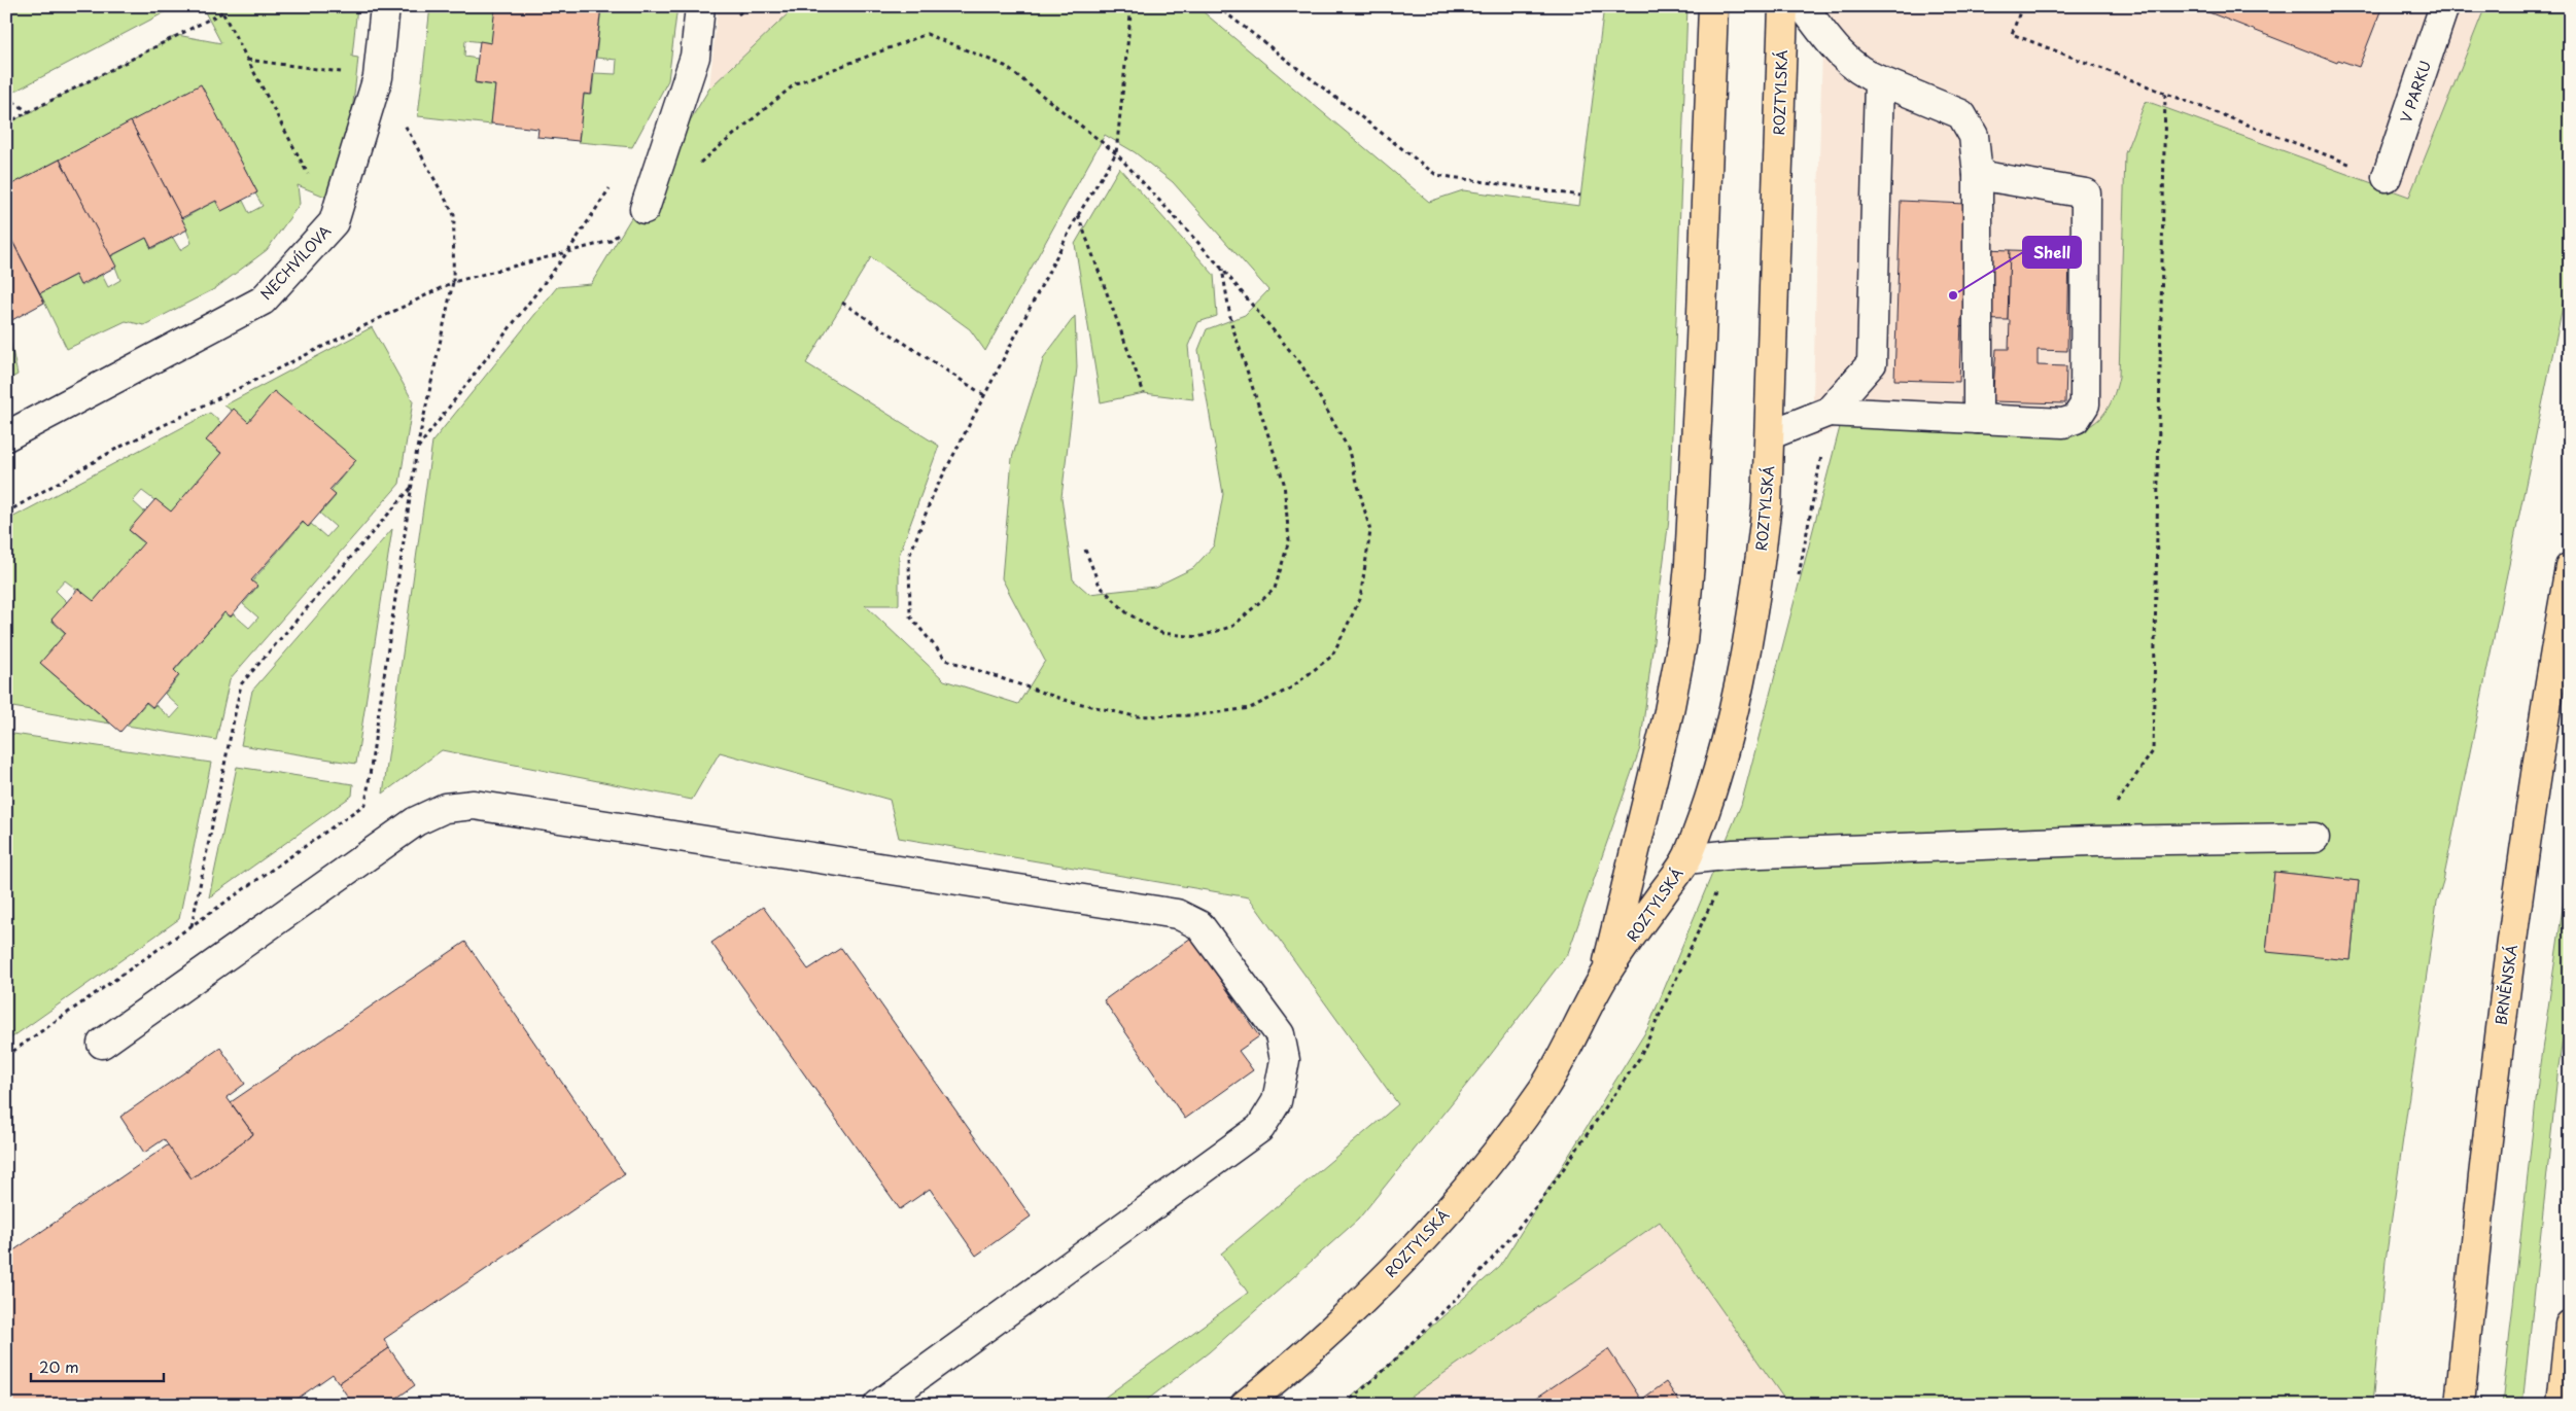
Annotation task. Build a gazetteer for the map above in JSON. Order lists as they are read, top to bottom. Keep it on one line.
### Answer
{"streets":{"main road":["ROZTYLSKÁ","BRNĚNSKÁ"],"street":["V PARKU","NECHVÍLOVA"]},"places":["Shell"],"scale_bar":"20 m"}
